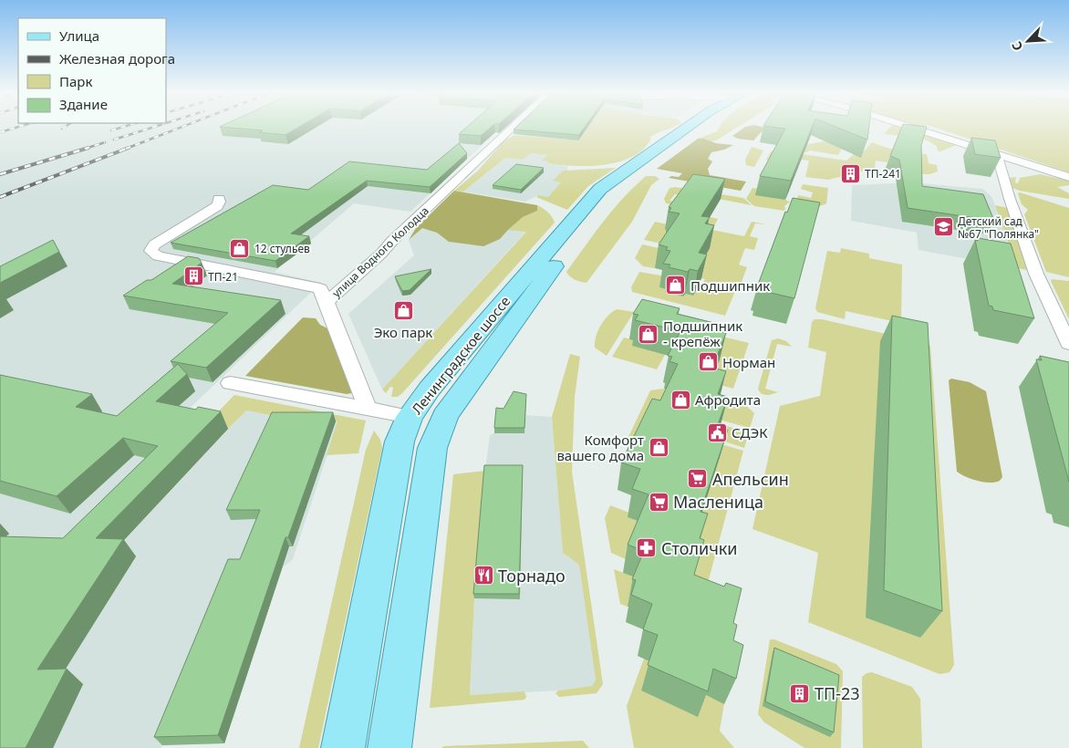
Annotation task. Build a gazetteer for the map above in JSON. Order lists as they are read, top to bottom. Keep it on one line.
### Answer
{"streets":{"main road":["Ленинградское шоссе"],"street":["улица Водного Колодца"]},"places":{"building":["ТП-241","ТП-21","ТП-23"],"school or university":["Детский сад №67 \"Полянка\""],"shop":["12 стульев","Подшипник","Эко парк","Подшипник - крепёж","Норман","Афродита","Комфорт вашего дома"],"public building":["СДЭК"],"supermarket":["Апельсин","Масленица"],"pharmacy":["Столички"],"restaurant":["Торнадо"]},"legend":["Улица","Железная дорога","Парк","Здание"],"north":"bottom left"}
